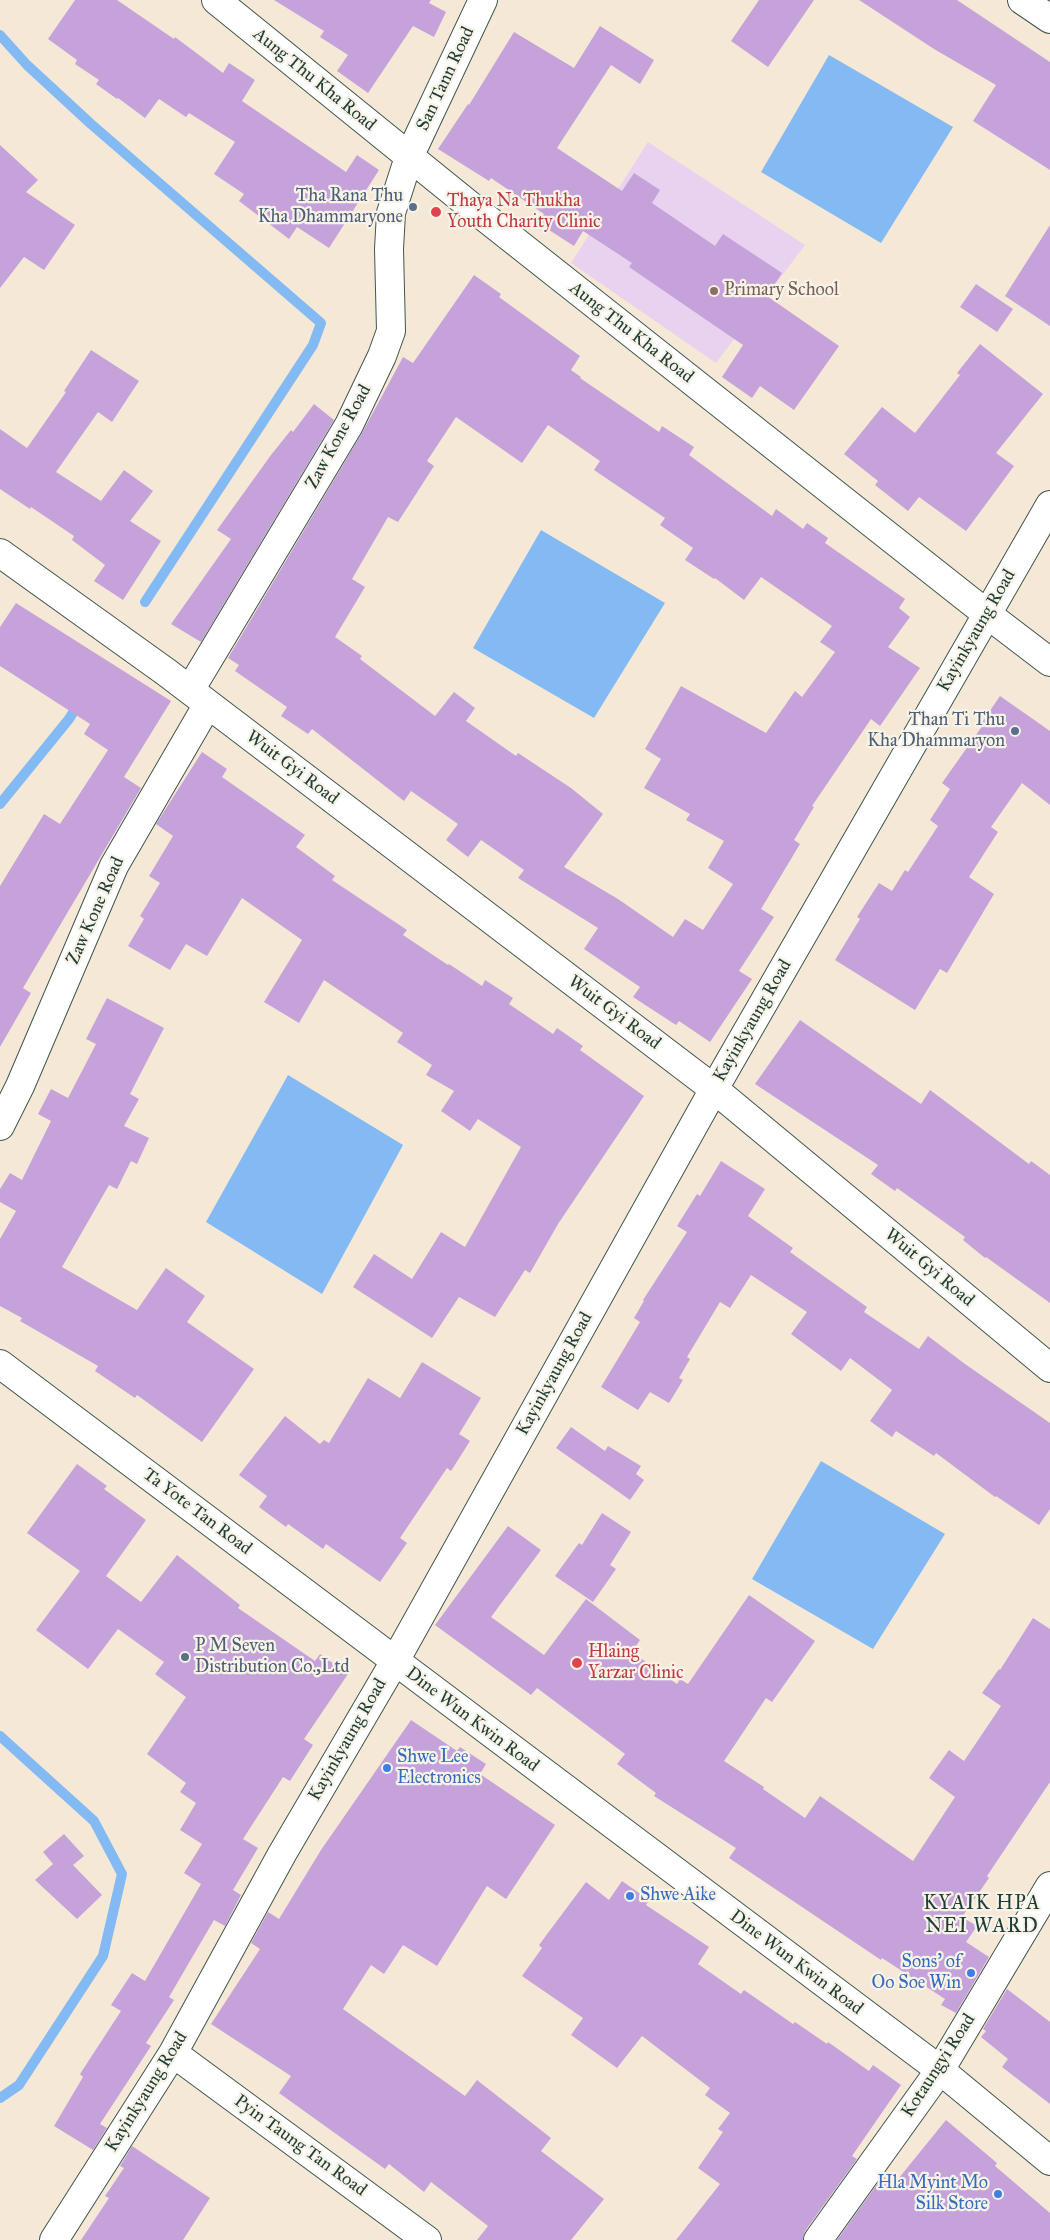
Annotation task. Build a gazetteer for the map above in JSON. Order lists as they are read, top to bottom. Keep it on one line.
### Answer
{"streets":{"street":["San Tann Road","Aung Thu Kha Road","Zaw Kone Road","Kayinkyaung Road","Wuit Gyi Road","Ta Yote Tan Road","Dine Wun Kwin Road","Kotaungyi Road","Pyin Taung Tan Road"]},"crossings":[["San Tann Road","Aung Thu Kha Road"],["San Tann Road","Zaw Kone Road"],["Aung Thu Kha Road","Zaw Kone Road"],["Aung Thu Kha Road","Kayinkyaung Road"],["Zaw Kone Road","Wuit Gyi Road"],["Kayinkyaung Road","Wuit Gyi Road"],["Kayinkyaung Road","Ta Yote Tan Road"],["Kayinkyaung Road","Dine Wun Kwin Road"],["Kayinkyaung Road","Pyin Taung Tan Road"],["Ta Yote Tan Road","Dine Wun Kwin Road"],["Dine Wun Kwin Road","Kotaungyi Road"]],"districts":["KYAIK HPA NEI WARD"],"places":["Tha Rana Thu Kha Dhammaryone","Thaya Na Thukha Youth Charity Clinic","Primary School","Than Ti Thu Kha Dhammaryon","P M Seven Distribution Co.,Ltd","Hlaing Yarzar Clinic","Shwe Lee Electronics","Shwe Aike","Sons' of Oo Soe Win","Hla Myint Mo Silk Store"]}
